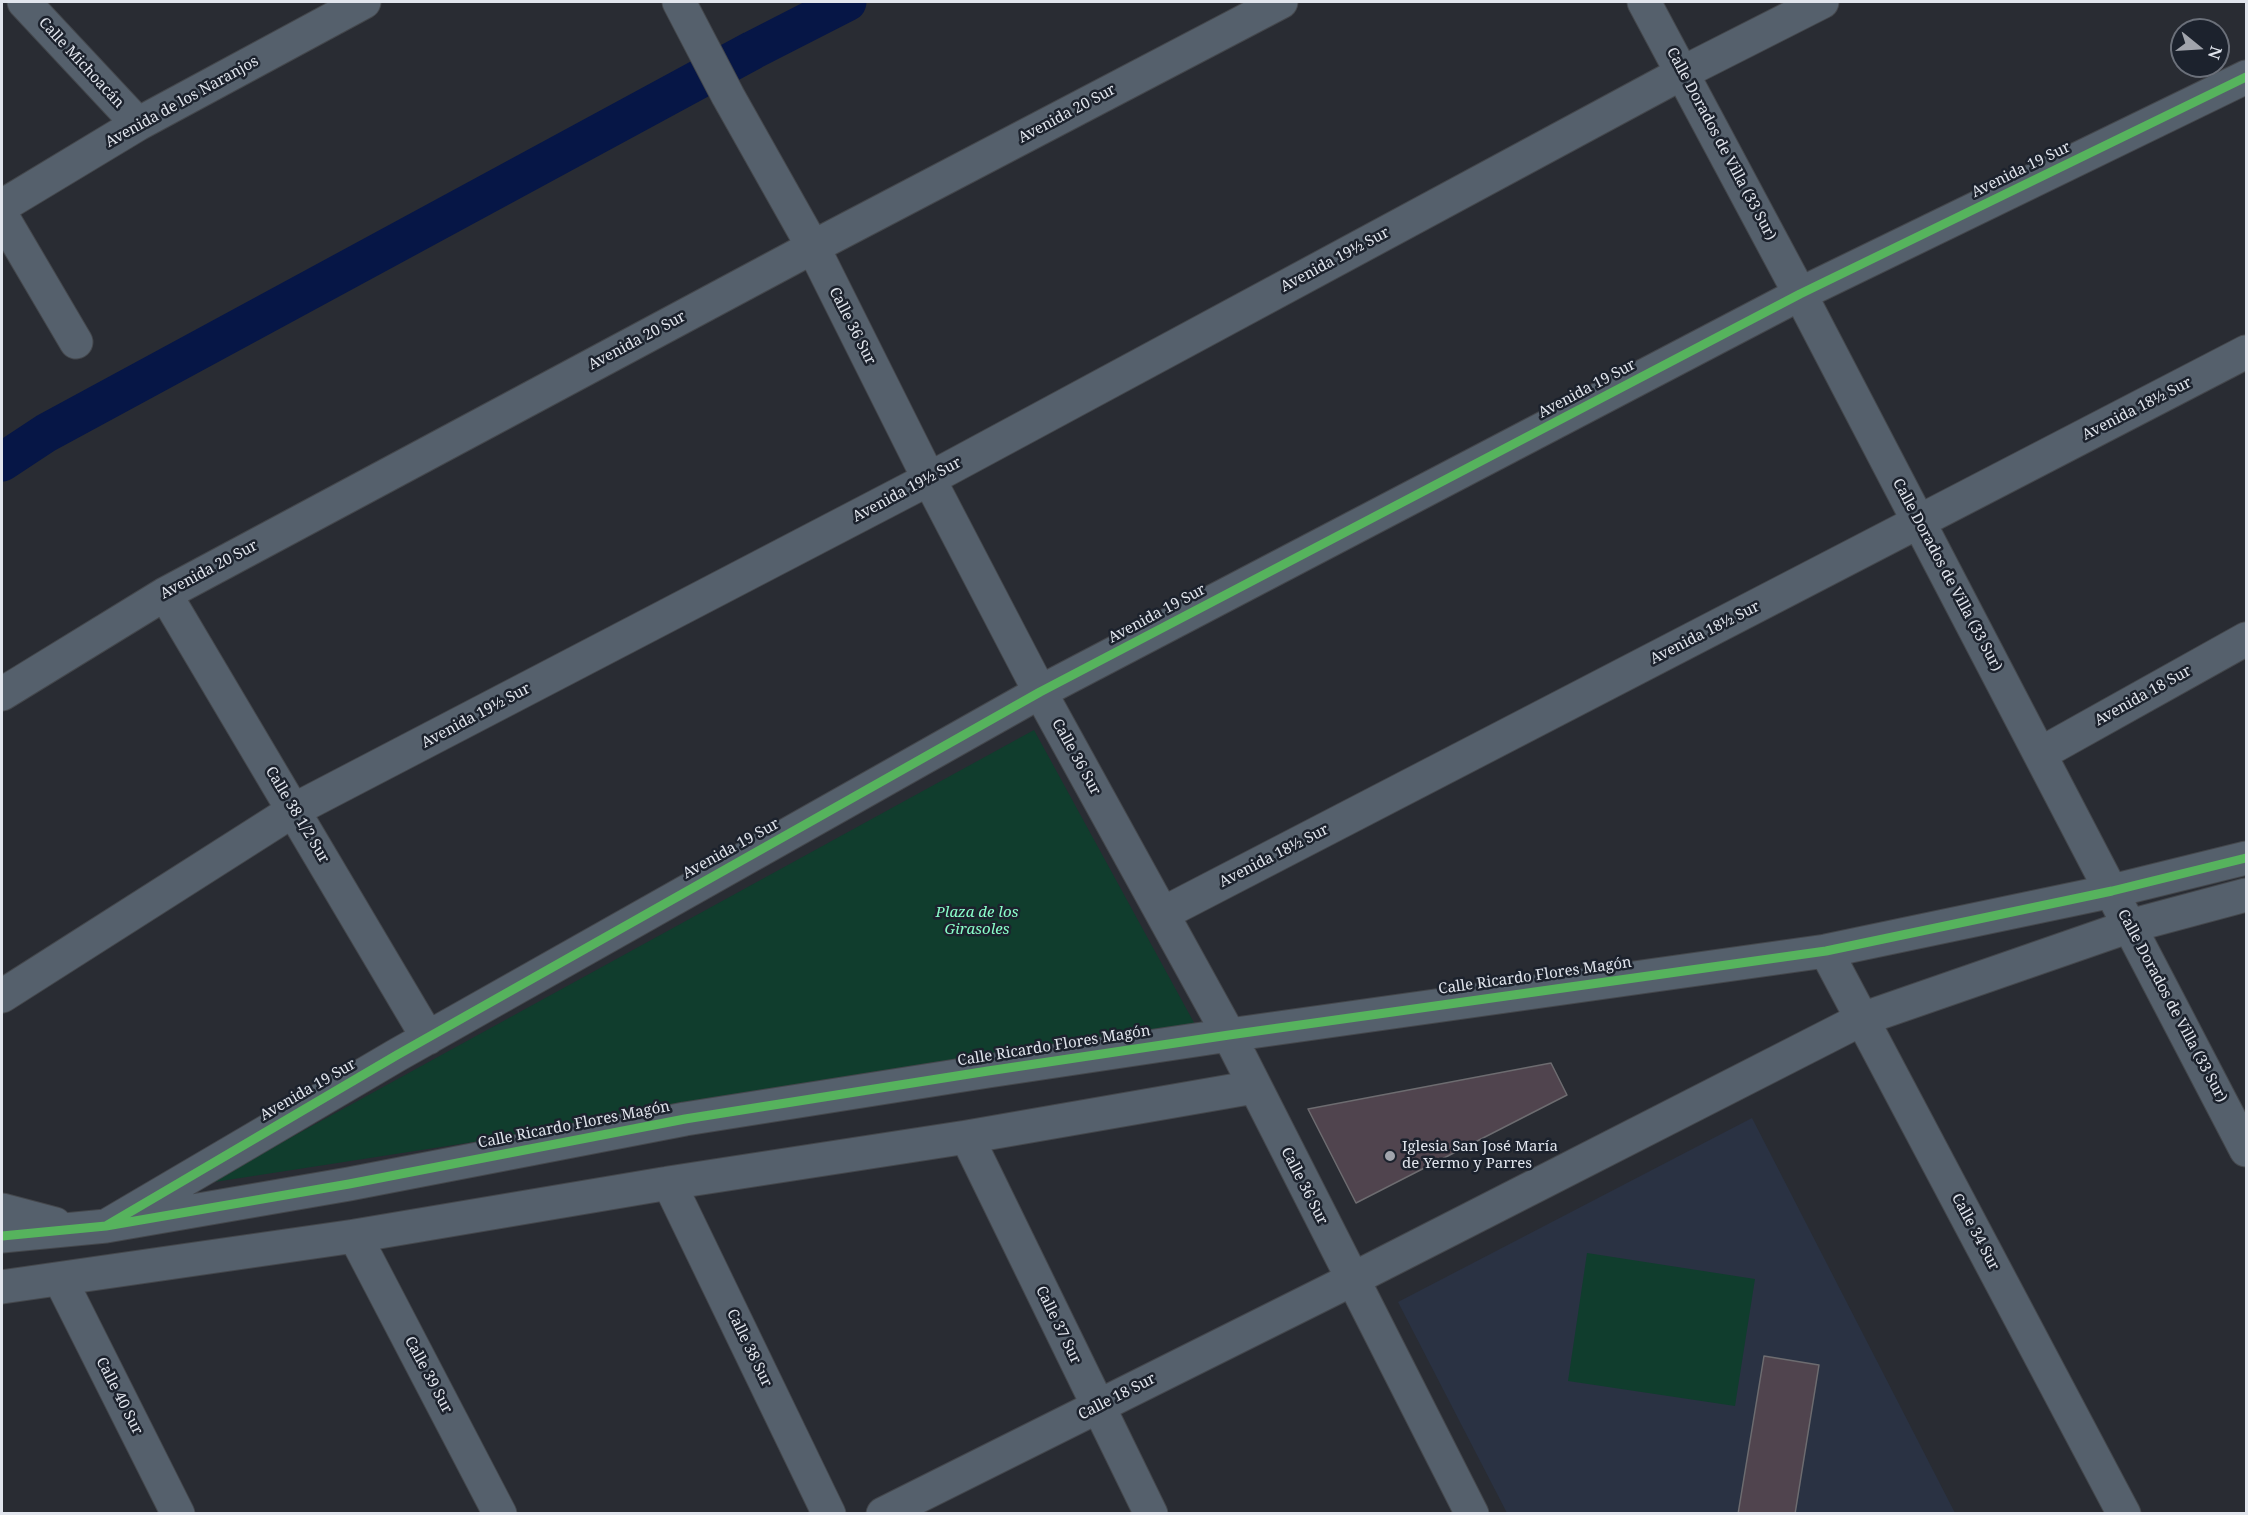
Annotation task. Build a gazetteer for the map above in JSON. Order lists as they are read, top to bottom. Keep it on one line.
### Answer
{"streets":{"street":["Calle Michoacán","Avenida de los Naranjos","Avenida 20 Sur","Calle Dorados de Villa (33 Sur)","Avenida 19 Sur","Avenida 19½ Sur","Calle 36 Sur","Avenida 18½ Sur","Avenida 18 Sur","Calle 38 1/2 Sur","Calle Ricardo Flores Magón","Calle 34 Sur","Calle 37 Sur","Calle 38 Sur","Calle 39 Sur","Calle 40 Sur","Calle 18 Sur"]},"crossings":[["Calle Michoacán","Avenida de los Naranjos"],["Avenida 20 Sur","Calle 36 Sur"],["Avenida 20 Sur","Calle 38 1/2 Sur"],["Calle Dorados de Villa (33 Sur)","Avenida 19 Sur"],["Calle Dorados de Villa (33 Sur)","Avenida 19½ Sur"],["Calle Dorados de Villa (33 Sur)","Avenida 18½ Sur"],["Calle Dorados de Villa (33 Sur)","Avenida 18 Sur"],["Calle Dorados de Villa (33 Sur)","Calle Ricardo Flores Magón"],["Avenida 19 Sur","Calle 36 Sur"],["Avenida 19 Sur","Calle 38 1/2 Sur"],["Avenida 19 Sur","Calle Ricardo Flores Magón"],["Avenida 19½ Sur","Calle 36 Sur"],["Avenida 19½ Sur","Calle 38 1/2 Sur"],["Calle 36 Sur","Avenida 18½ Sur"],["Calle 36 Sur","Calle Ricardo Flores Magón"],["Calle 36 Sur","Calle 18 Sur"],["Calle Ricardo Flores Magón","Calle 34 Sur"],["Calle 37 Sur","Calle 18 Sur"]],"parks":["Plaza de los Girasoles"],"places":["Iglesia San José María de Yermo y Parres"],"north":"right"}
